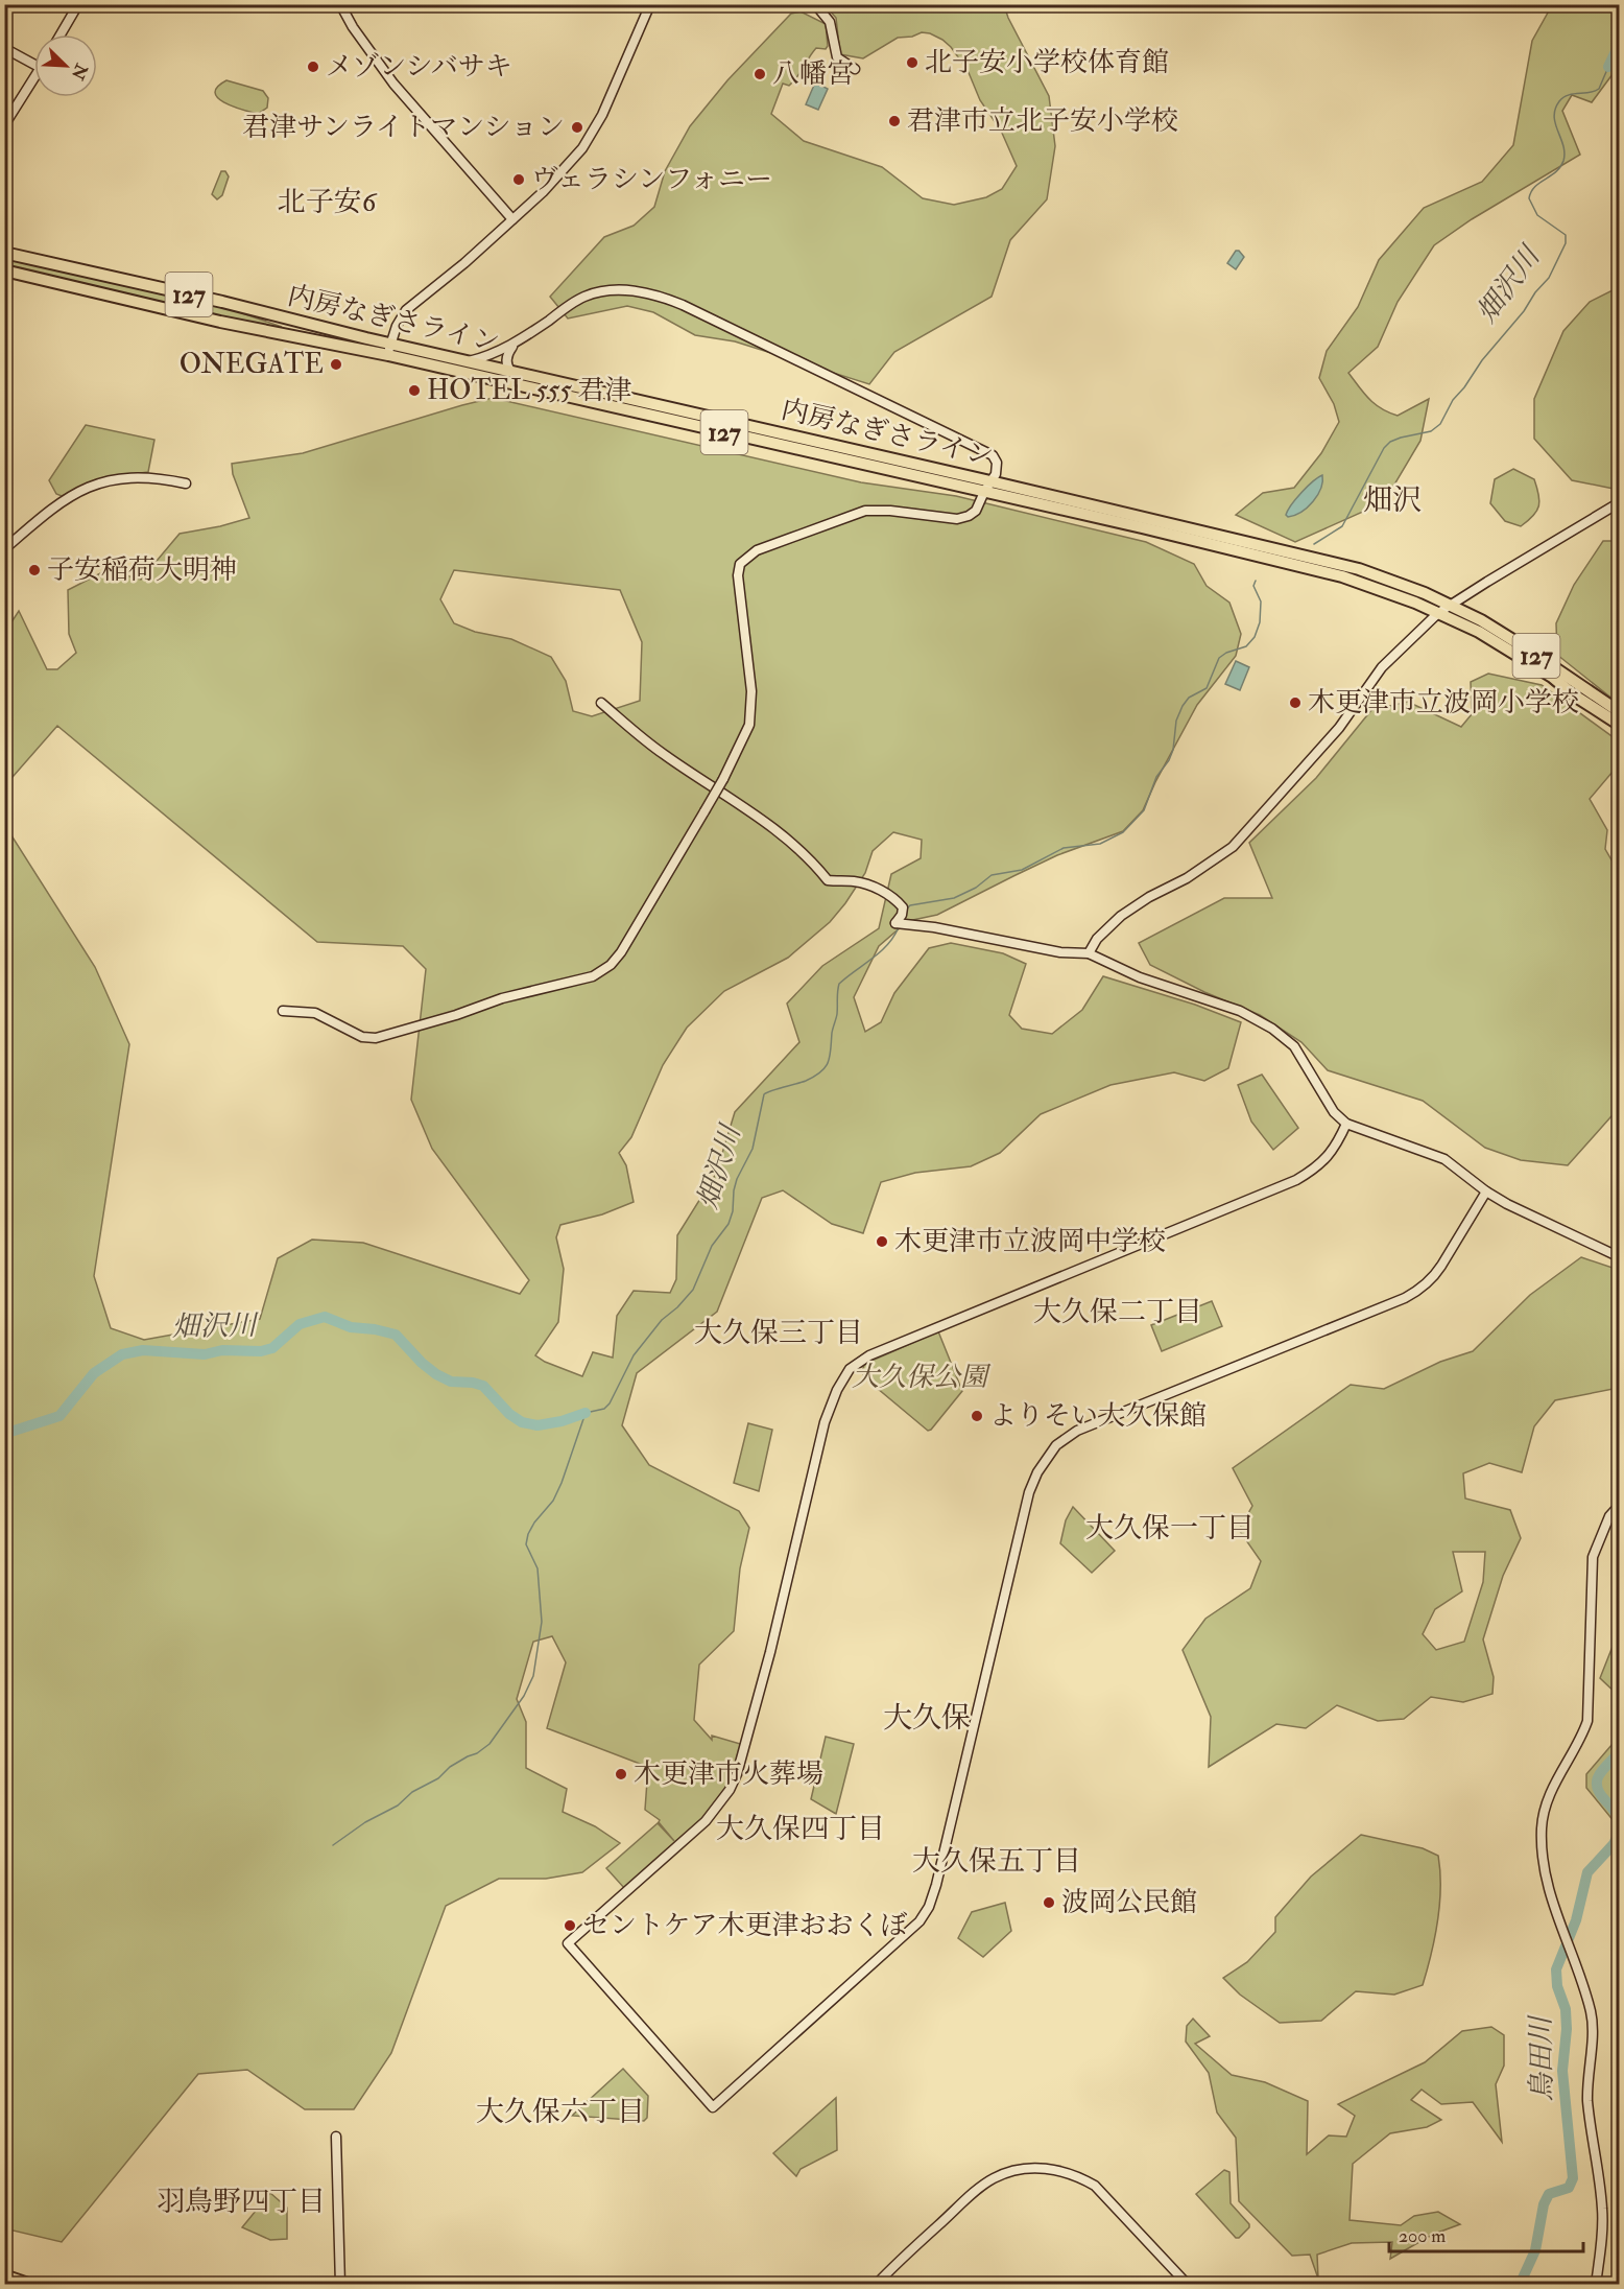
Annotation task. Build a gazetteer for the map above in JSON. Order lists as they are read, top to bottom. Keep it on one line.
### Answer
{"streets":{"highway":["127","内房なぎさライン"]},"districts":["北子安6","畑沢","大久保二丁目","大久保三丁目","大久保一丁目","大久保","大久保四丁目","大久保五丁目","大久保六丁目","羽鳥野四丁目"],"water":["畑沢川","鳥田川"],"parks":["大久保公園"],"places":["北子安小学校体育館","メゾンシバサキ","八幡宮","君津市立北子安小学校","君津サンライトマンション","ヴェラシンフォニー","ONEGATE","HOTEL 555 君津","子安稲荷大明神","木更津市立波岡小学校","木更津市立波岡中学校","よりそい大久保館","木更津市火葬場","波岡公民館","セントケア木更津おおくぼ"],"scale_bar":"200 m","north":"bottom right"}
